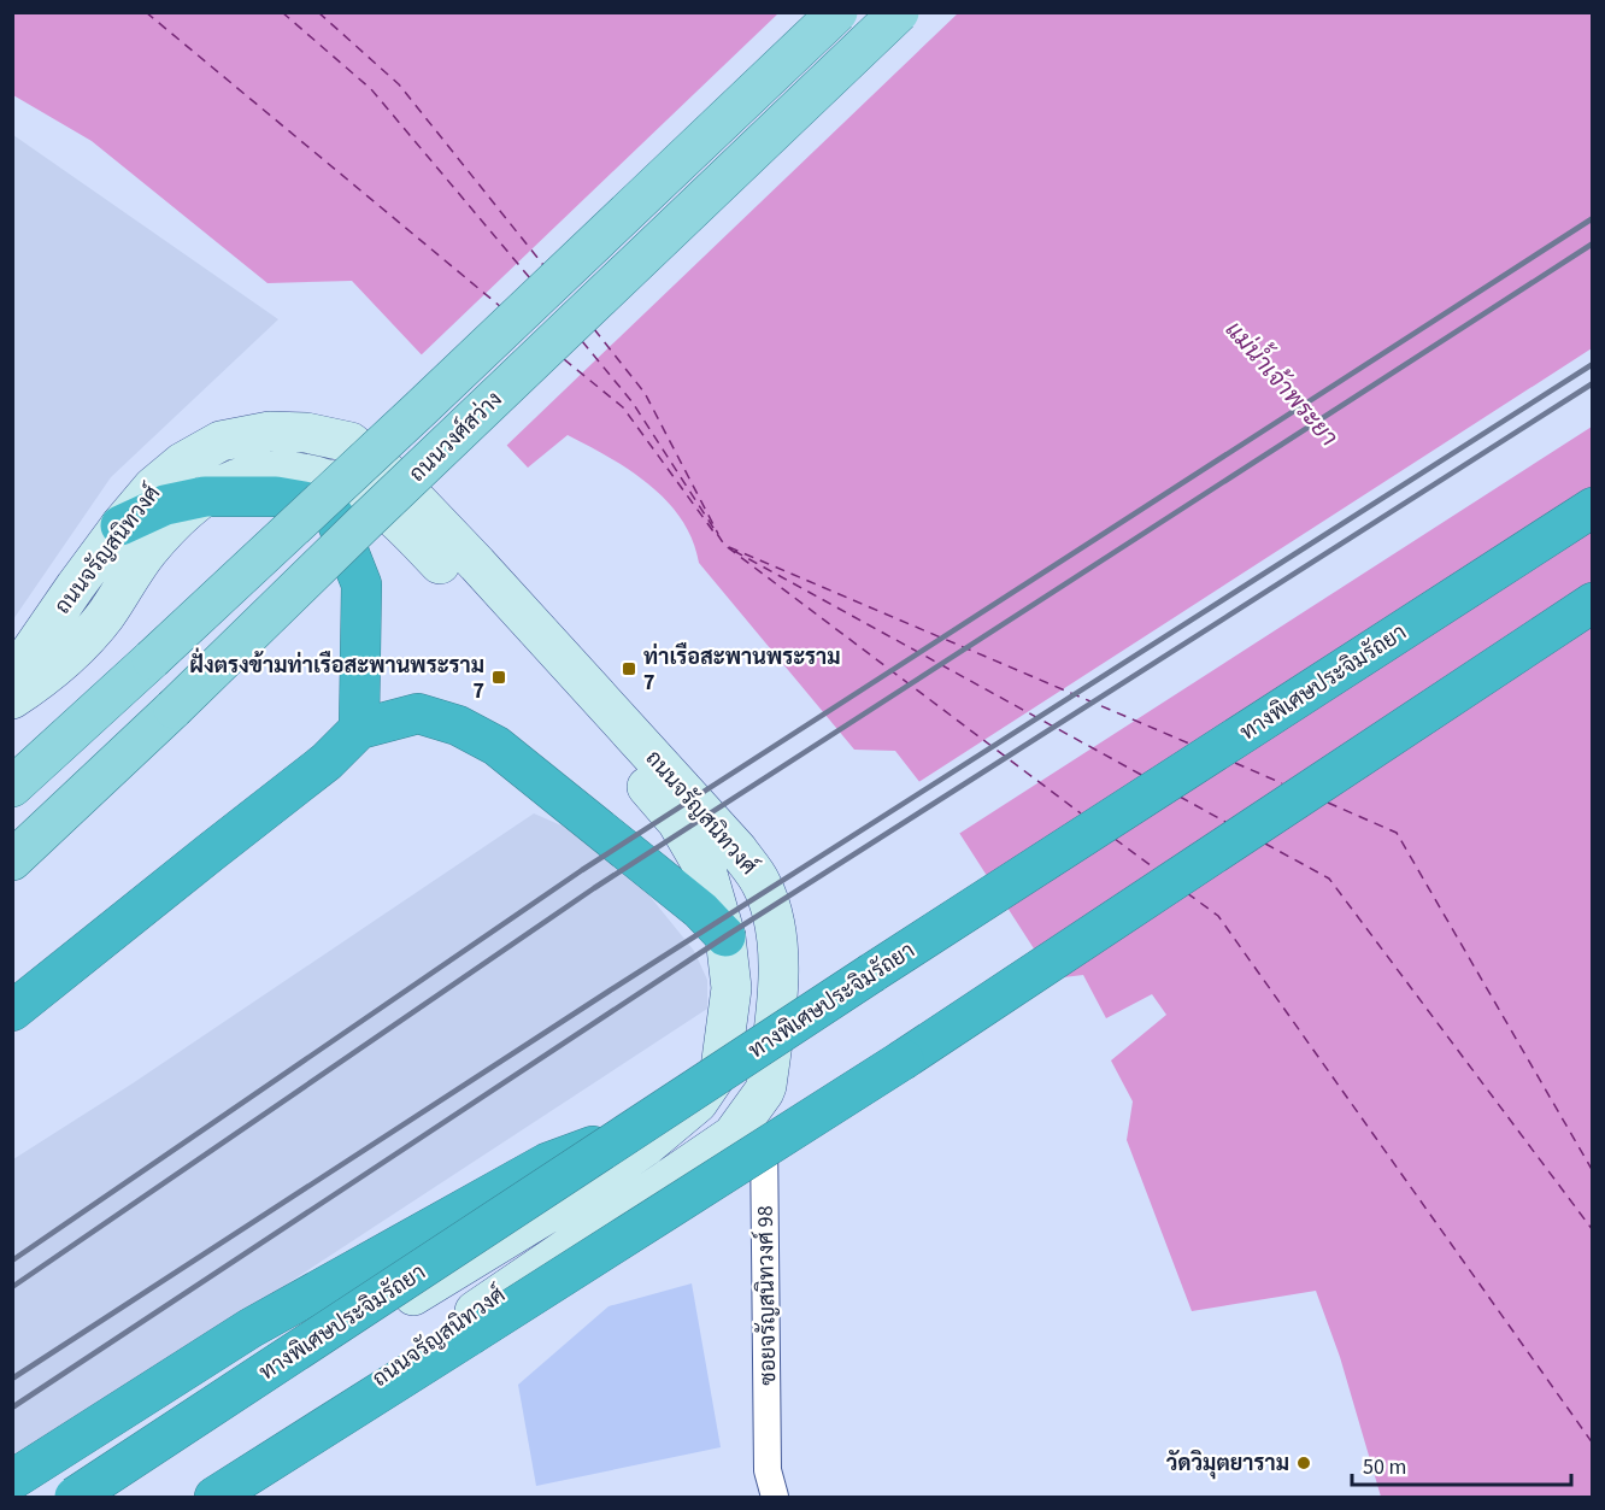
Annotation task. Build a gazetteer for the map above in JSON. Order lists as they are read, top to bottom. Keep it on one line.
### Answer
{"streets":{"highway":["ทางพิเศษประจิมรัถยา"],"main road":["ถนนวงศ์สว่าง","ถนนจรัญสนิทวงศ์"],"street":["ซอยจรัญสนิทวงศ์ 98"]},"crossings":[["ถนนจรัญสนิทวงศ์","ซอยจรัญสนิทวงศ์ 98"]],"water":["แม่น้ำเจ้าพระยา"],"places":{"transit":["ท่าเรือสะพานพระราม 7","ฝั่งตรงข้ามท่าเรือสะพานพระราม 7"],"other":["วัดวิมุตยาราม"]},"scale_bar":"50 m"}
